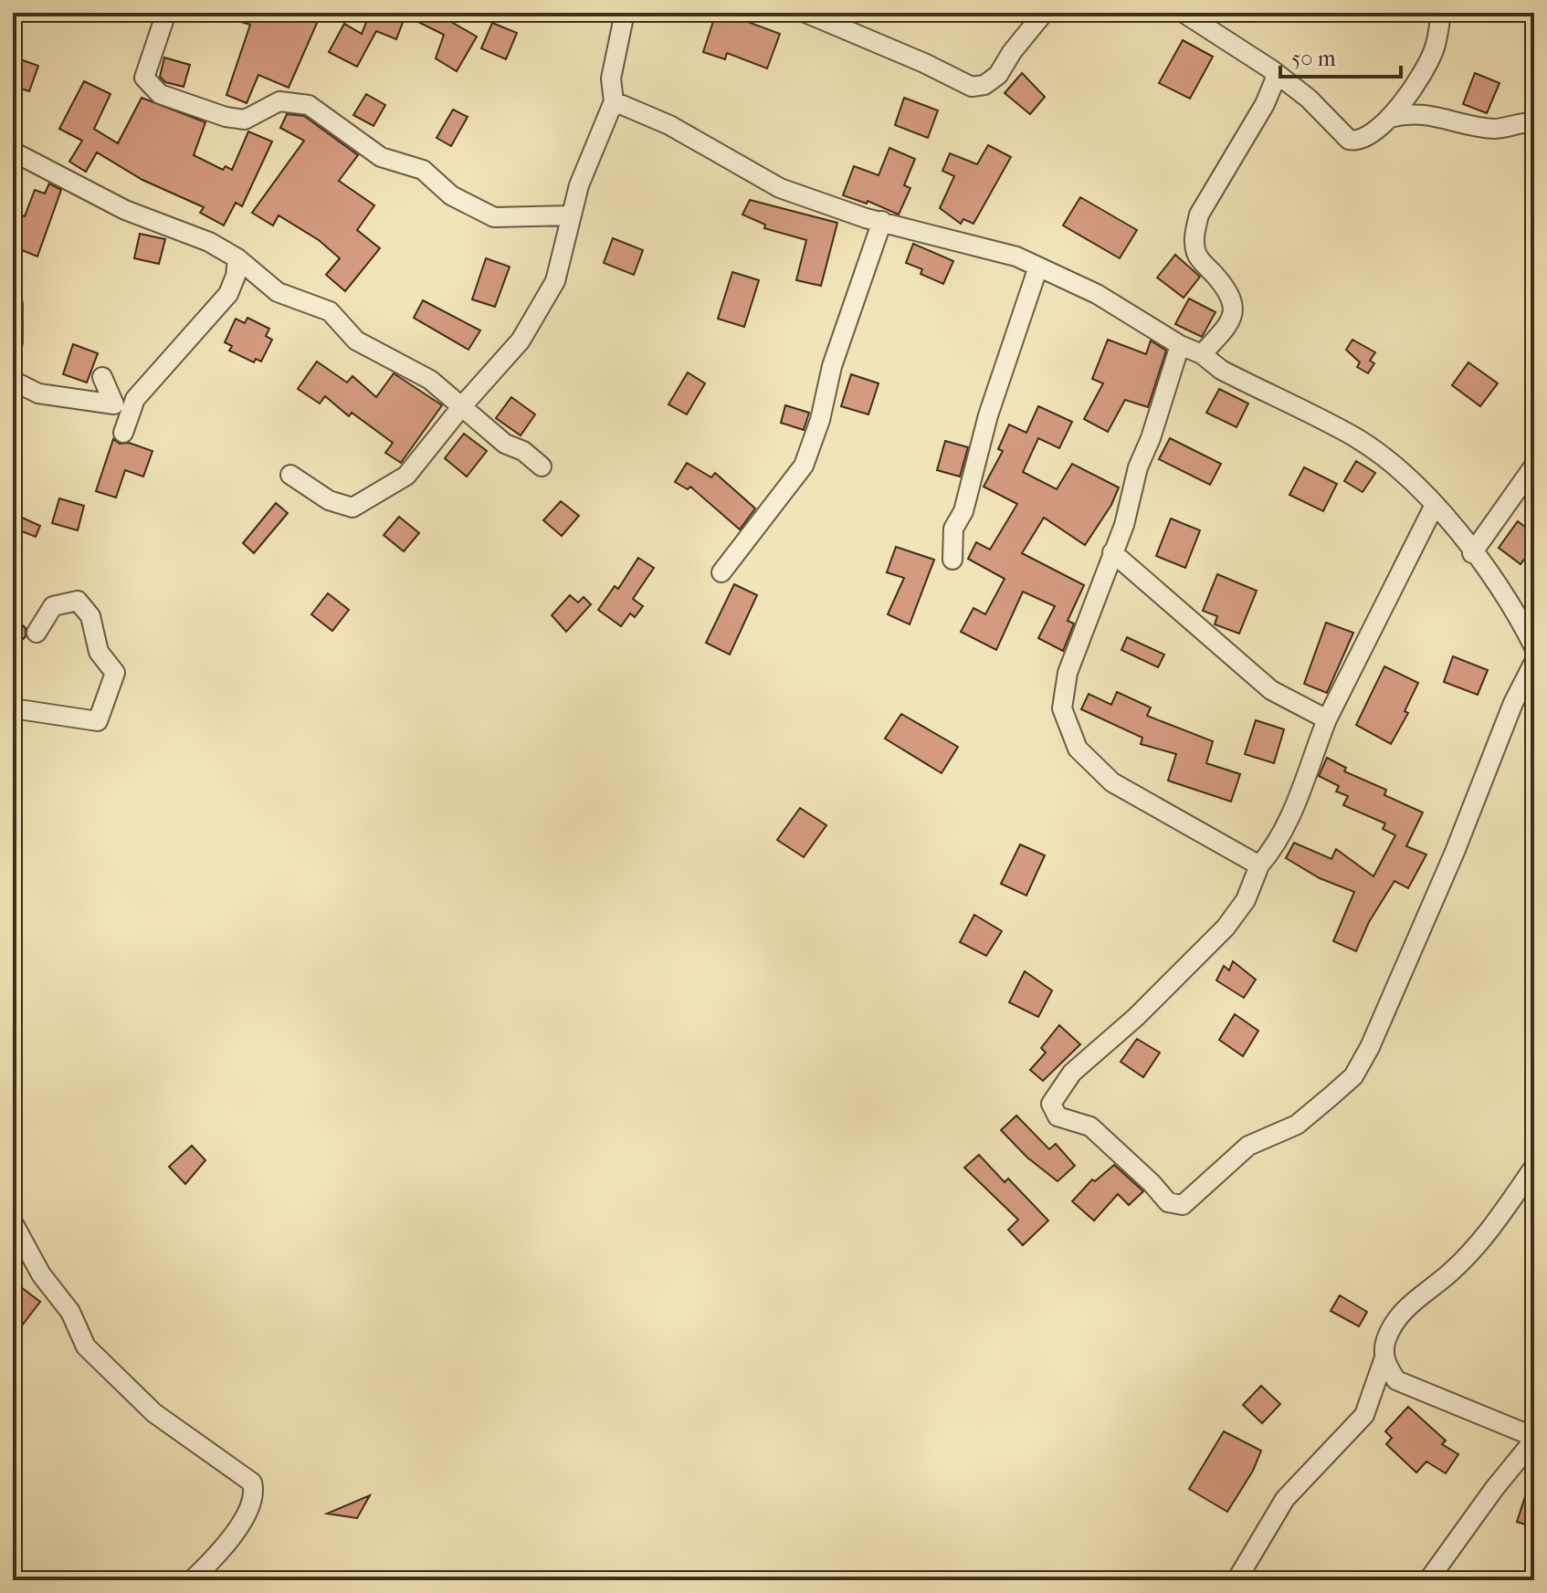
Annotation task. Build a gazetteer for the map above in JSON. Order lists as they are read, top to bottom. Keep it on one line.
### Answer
{"scale_bar":"50 m"}
